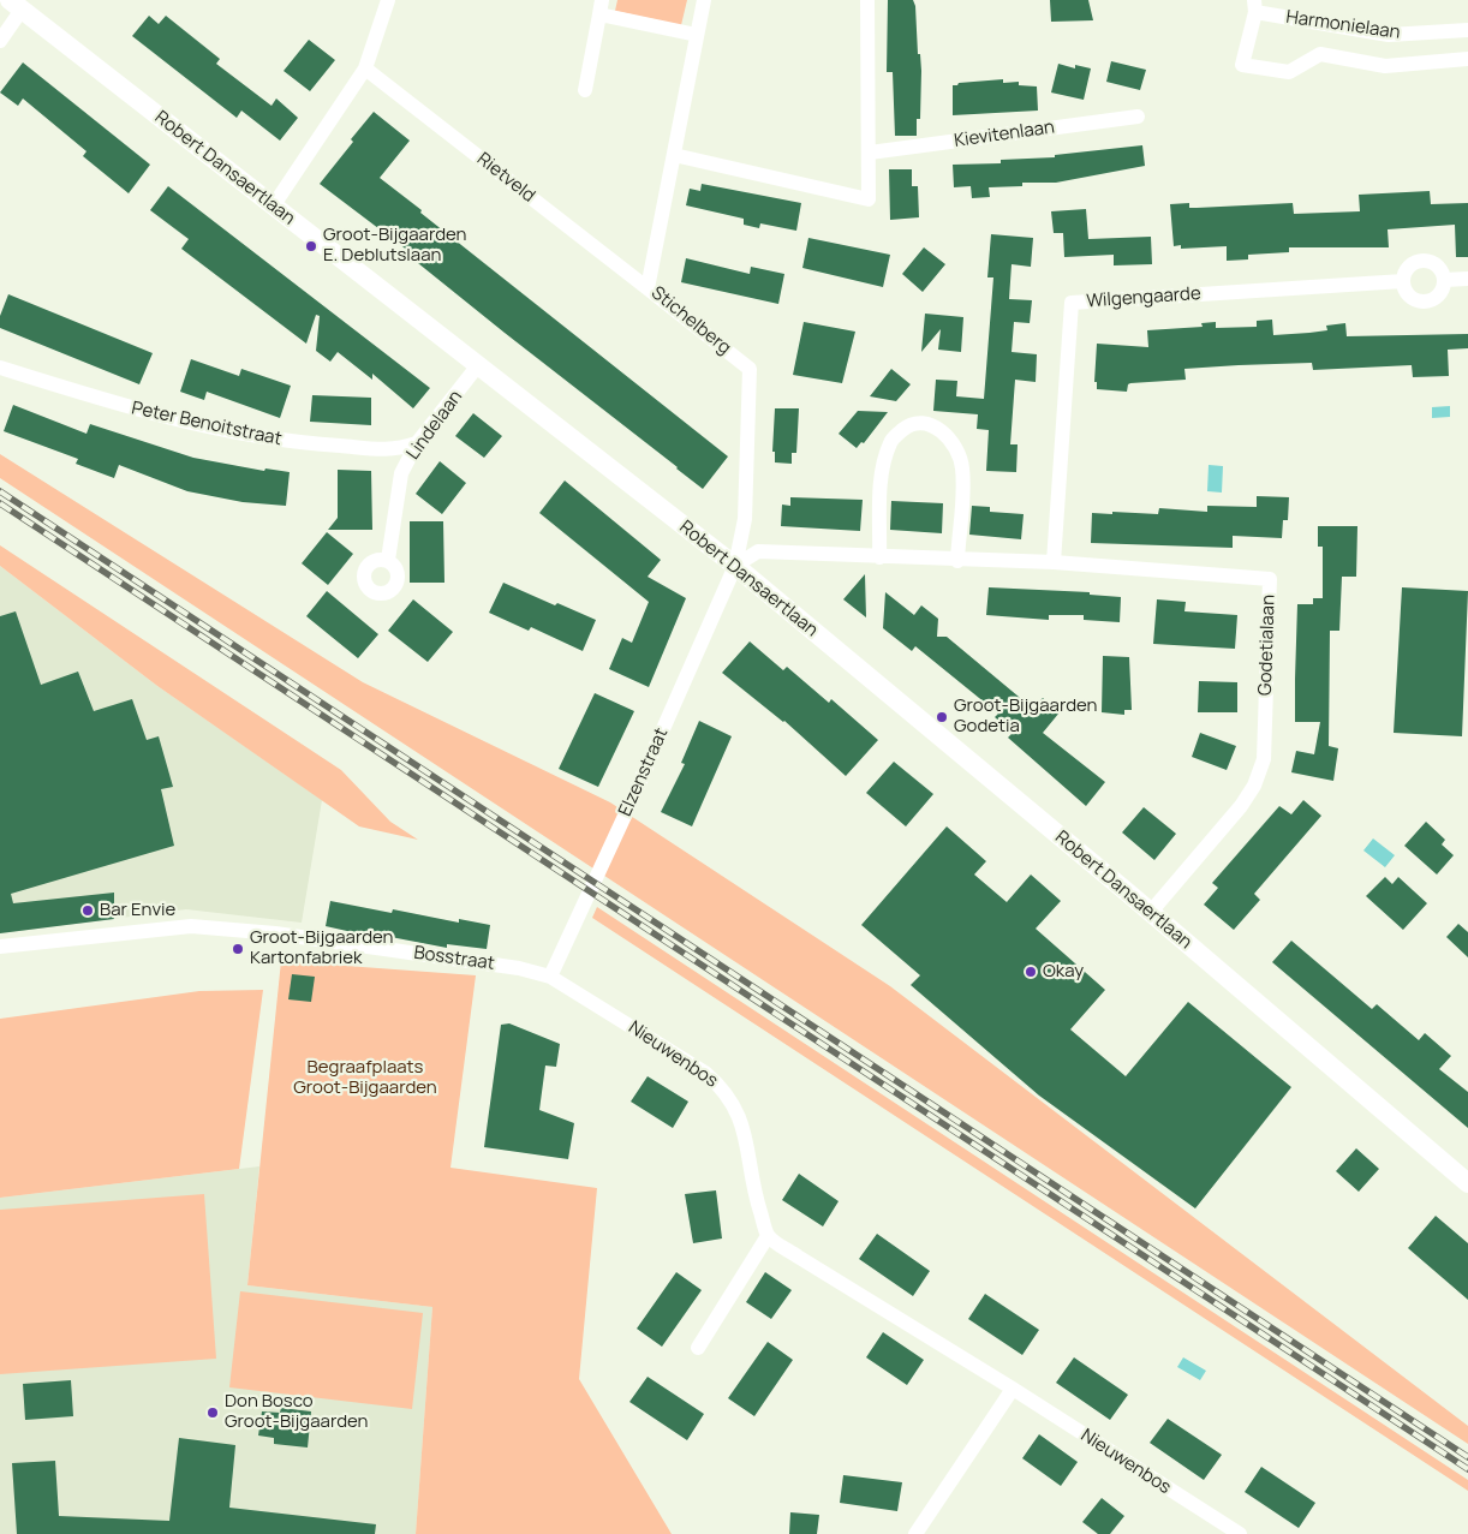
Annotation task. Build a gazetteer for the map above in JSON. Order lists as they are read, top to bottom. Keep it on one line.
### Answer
{"streets":{"street":["Harmonielaan","Kievitenlaan","Robert Dansaertlaan","Rietveld","Wilgengaarde","Stichelberg","Peter Benoitstraat","Lindelaan","Godetialaan","Elzenstraat","Bosstraat","Nieuwenbos"]},"crossings":[["Robert Dansaertlaan","Stichelberg"],["Robert Dansaertlaan","Lindelaan"],["Robert Dansaertlaan","Godetialaan"],["Robert Dansaertlaan","Elzenstraat"],["Rietveld","Stichelberg"],["Wilgengaarde","Godetialaan"],["Stichelberg","Godetialaan"],["Stichelberg","Elzenstraat"],["Peter Benoitstraat","Lindelaan"],["Godetialaan","Elzenstraat"],["Elzenstraat","Bosstraat"],["Elzenstraat","Nieuwenbos"],["Bosstraat","Nieuwenbos"]],"parks":["Begraafplaats Groot-Bijgaarden"],"places":["Groot-Bijgaarden E. Deblutslaan","Groot-Bijgaarden Godetia","Bar Envie","Groot-Bijgaarden Kartonfabriek","Okay","Don Bosco Groot-Bijgaarden"]}
